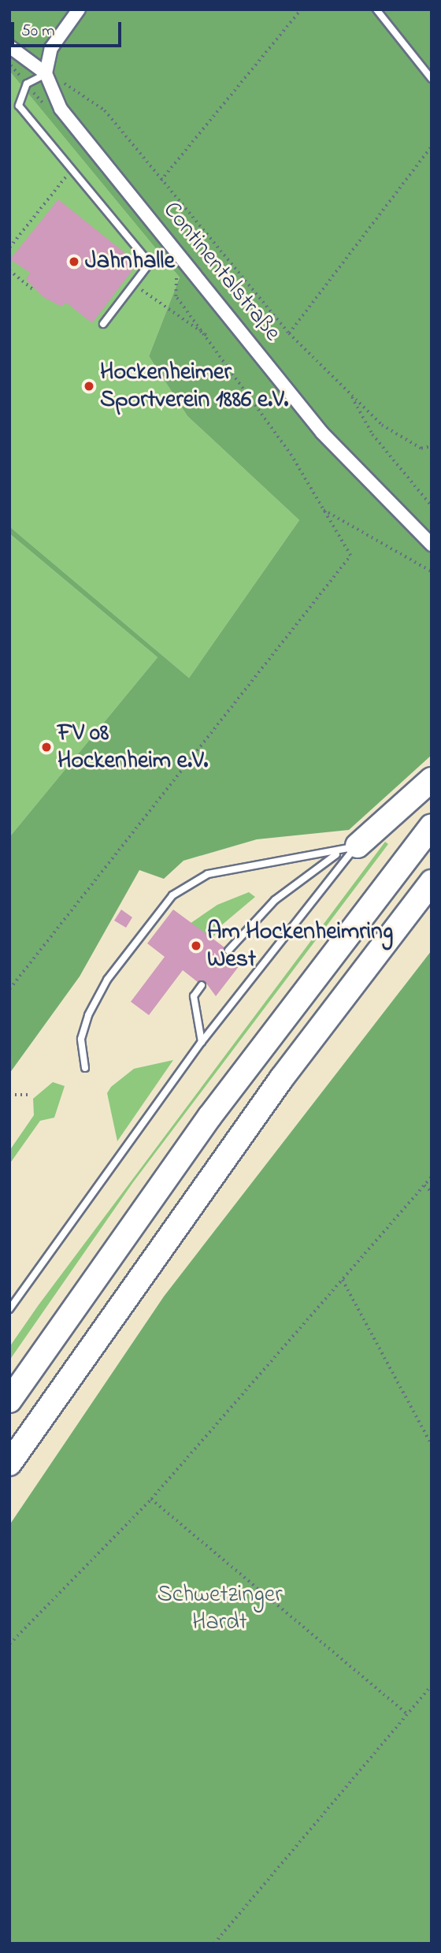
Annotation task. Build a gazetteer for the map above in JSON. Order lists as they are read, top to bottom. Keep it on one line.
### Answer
{"streets":{"street":["Continentalstraße"]},"parks":["Schwetzinger Hardt"],"places":["Jahnhalle","Hockenheimer Sportverein 1886 e.V.","FV 08 Hockenheim e.V.","Am Hockenheimring West"],"scale_bar":"50 m"}
